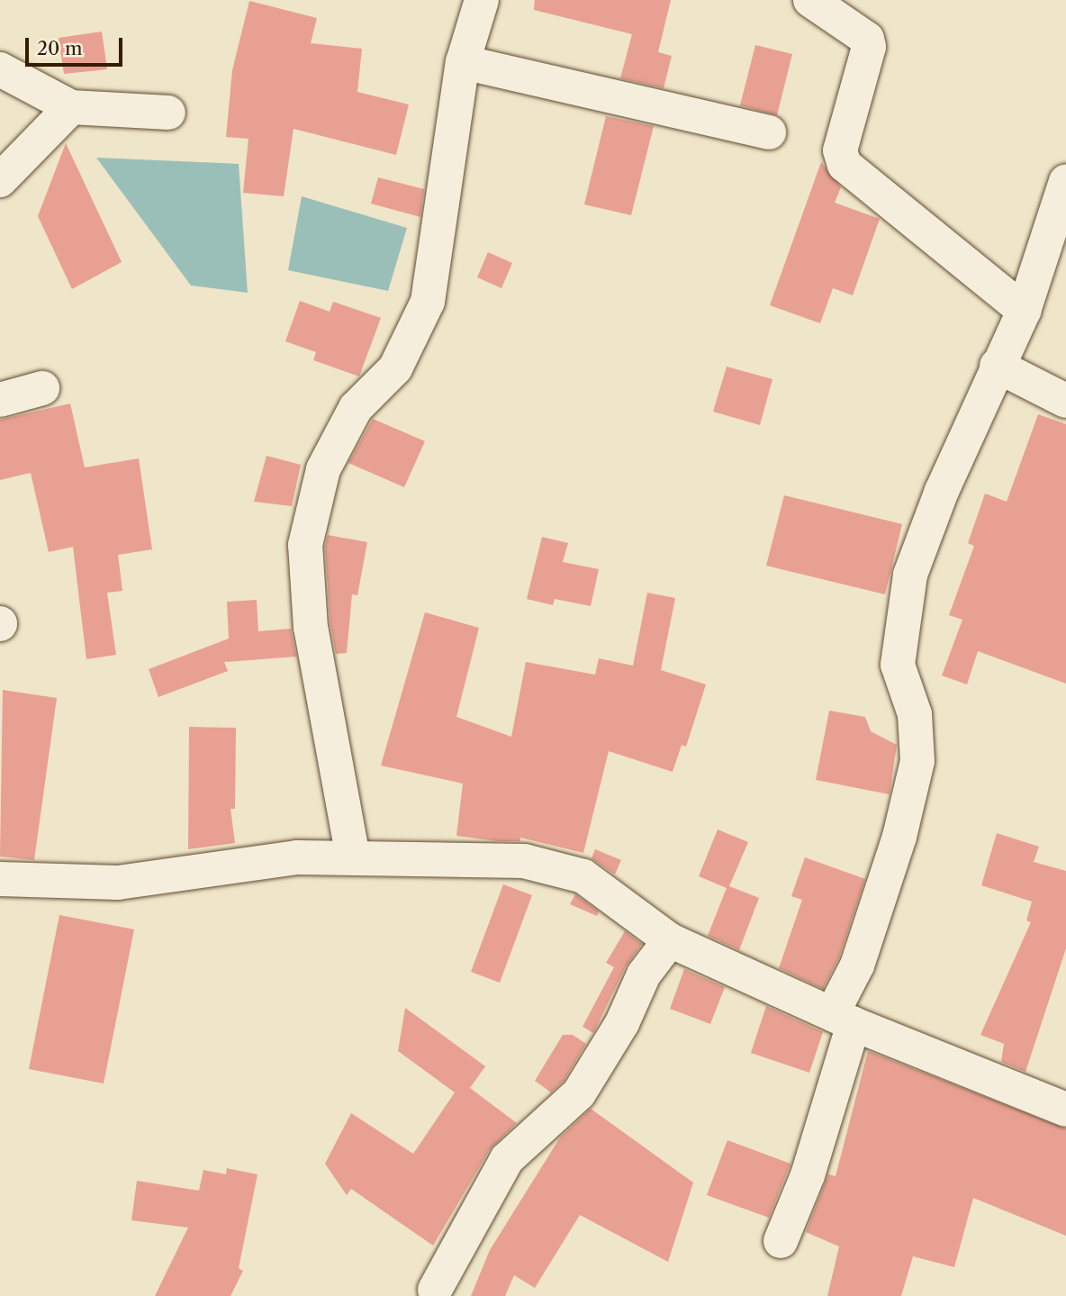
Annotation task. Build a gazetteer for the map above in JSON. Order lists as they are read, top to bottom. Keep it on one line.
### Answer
{"scale_bar":"20 m"}
